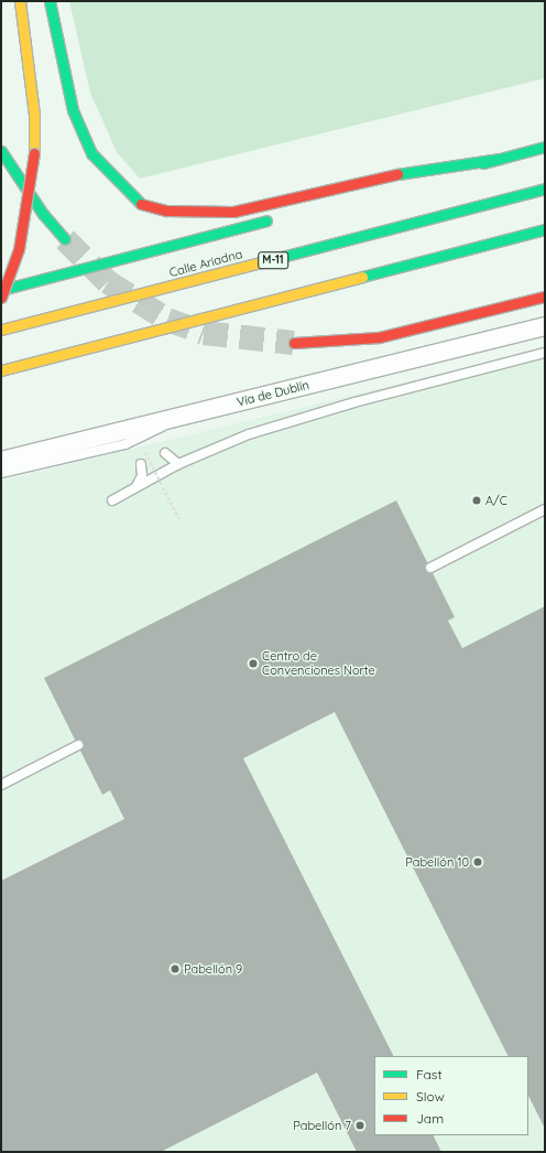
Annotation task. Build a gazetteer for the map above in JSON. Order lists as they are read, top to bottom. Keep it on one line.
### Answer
{"streets":{"main road":["M-11","Calle Ariadna"],"street":["Vía de Dublín"]},"places":["A/C","Centro de Convenciones Norte","Pabellón 10","Pabellón 9","Pabellón 7"],"legend":["Fast","Slow","Jam"]}
